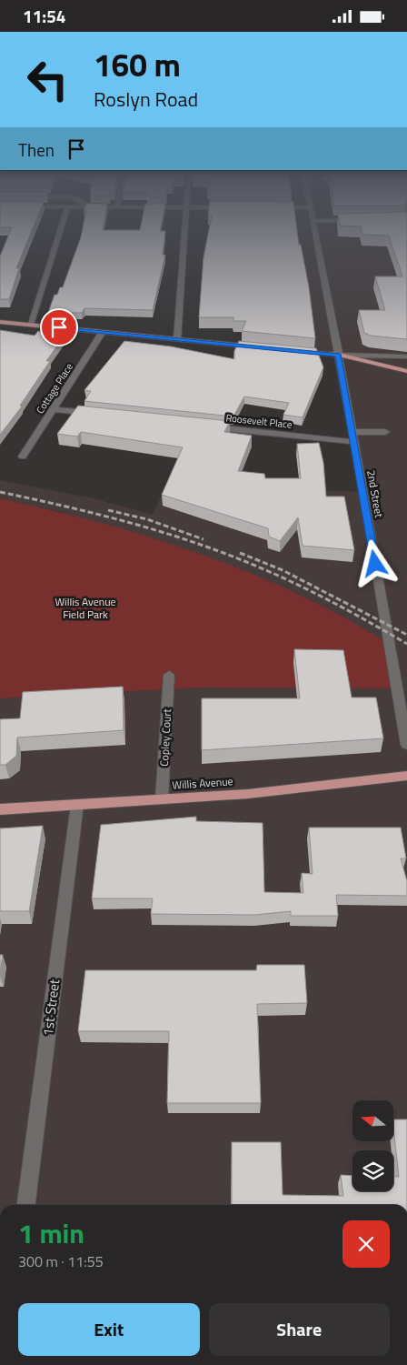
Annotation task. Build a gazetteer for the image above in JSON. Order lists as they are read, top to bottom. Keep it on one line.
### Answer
{"streets":{"main road":["Willis Avenue"],"street":["Cottage Place","Roosevelt Place","2nd Street","Copley Court","1st Street"]},"crossings":[["Roosevelt Place","2nd Street"],["Copley Court","Willis Avenue"],["Willis Avenue","1st Street"]],"parks":["Willis Avenue Field Park"],"north":"left","page":{"status":"11:54","turn":["160 m","Roslyn Road"],"then":"Then","heading":["1 min","300 m · 11:55"],"buttons":["Exit","Share"]}}
